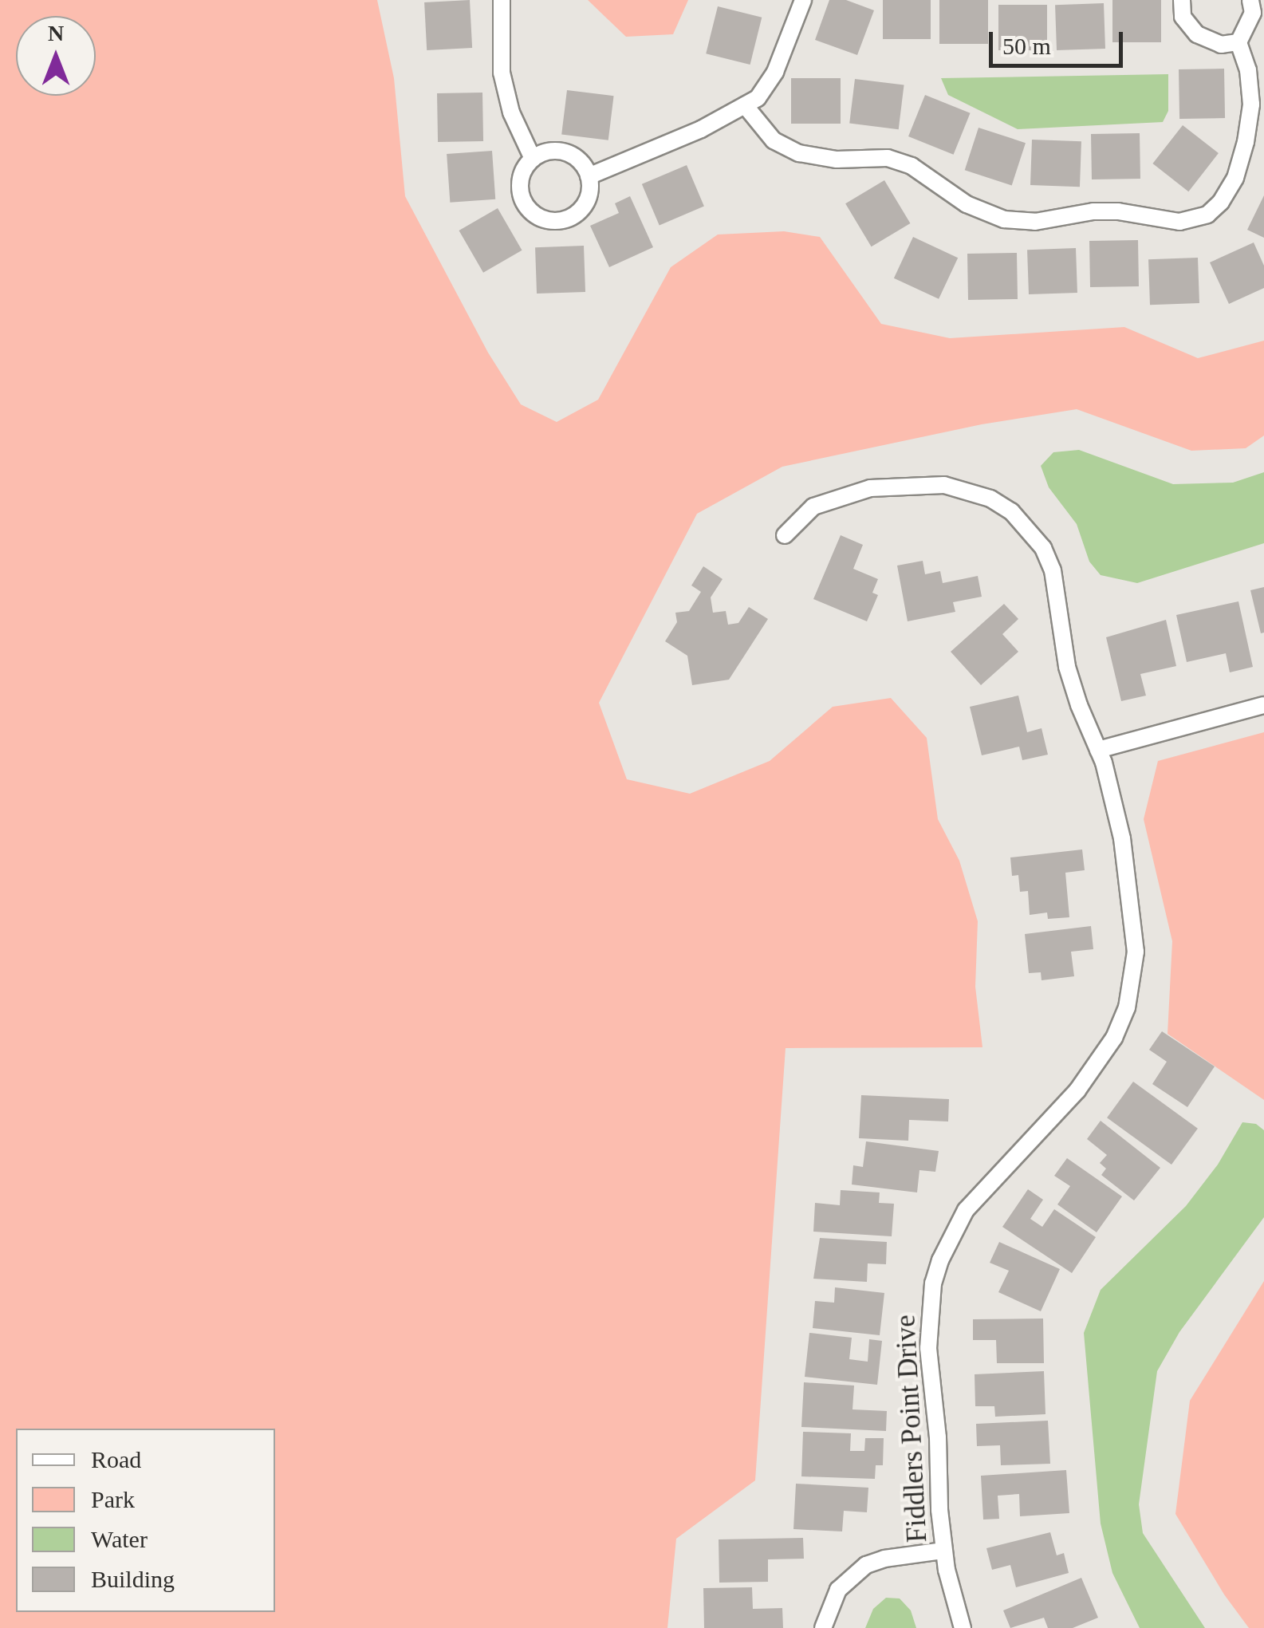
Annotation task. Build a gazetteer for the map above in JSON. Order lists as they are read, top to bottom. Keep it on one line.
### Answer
{"streets":{"street":["Fiddlers Point Drive"]},"legend":["Road","Park","Water","Building"],"scale_bar":"50 m","north":"top"}
